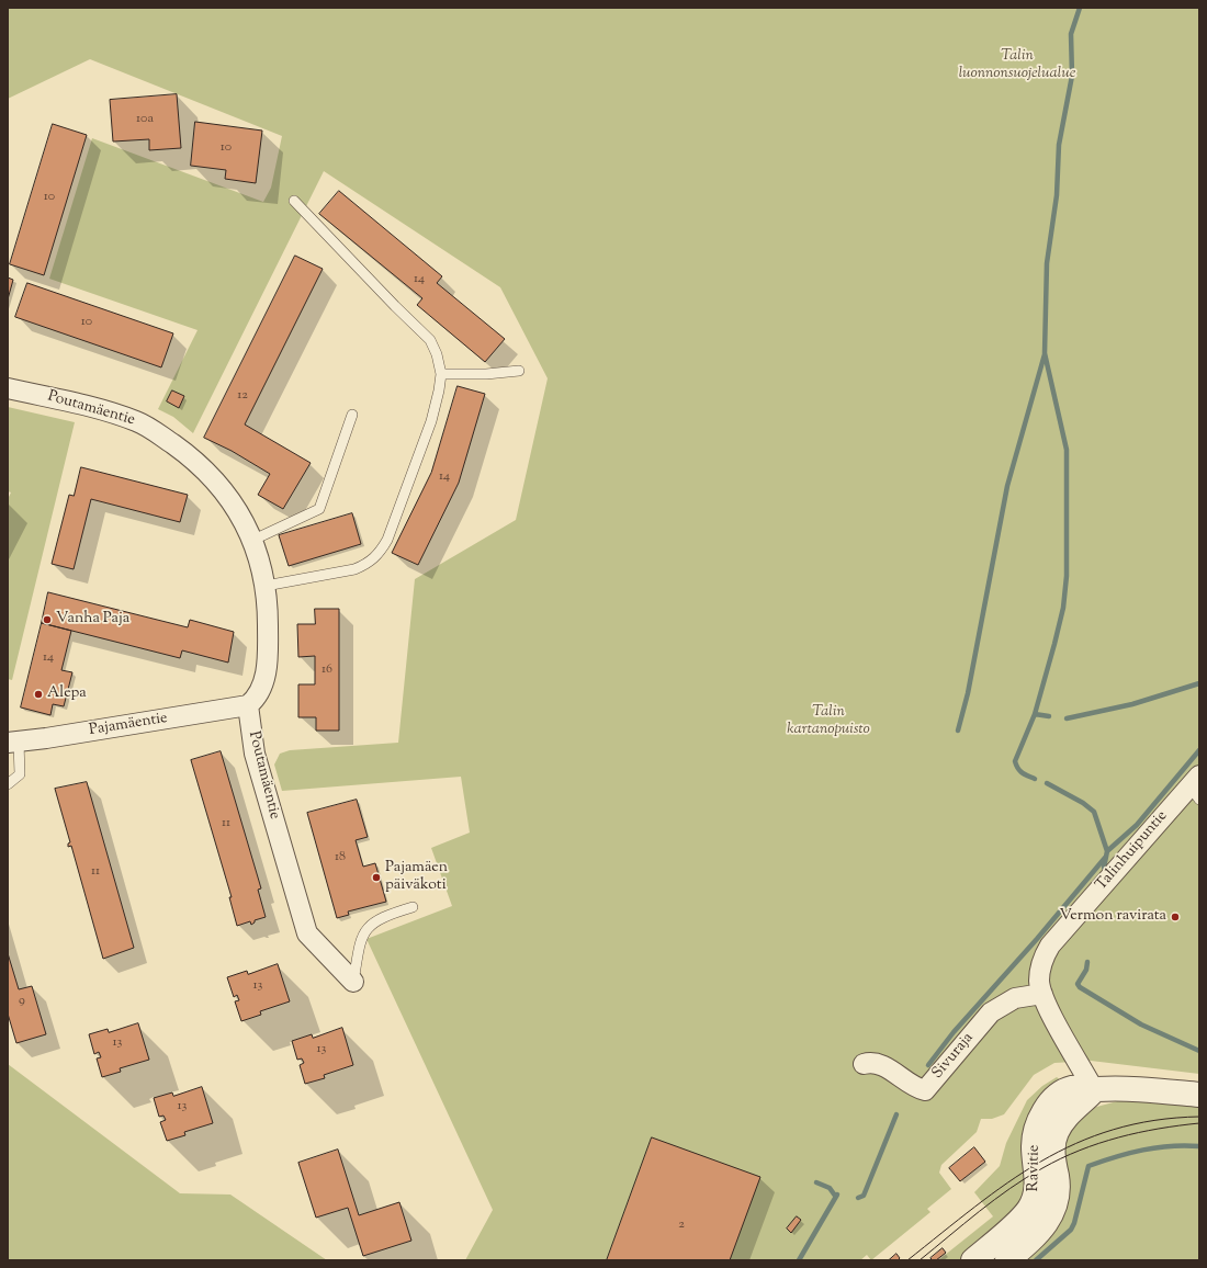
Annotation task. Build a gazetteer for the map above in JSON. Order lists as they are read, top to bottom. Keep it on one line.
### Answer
{"streets":{"street":["Poutamäentie","Pajamäentie","Talinhuipuntie","Sivuraja","Ravitie"]},"crossings":[["Poutamäentie","Pajamäentie"],["Talinhuipuntie","Sivuraja"],["Talinhuipuntie","Ravitie"]],"parks":["Talin luonnonsuojelualue","Talin kartanopuisto"],"places":["Vanha Paja","Alepa","Pajamäen päiväkoti","Vermon ravirata"],"house_numbers":["10a","10","10","14","10","12","14","14","16","11","18","11","13","9","13","13","13","2"]}
